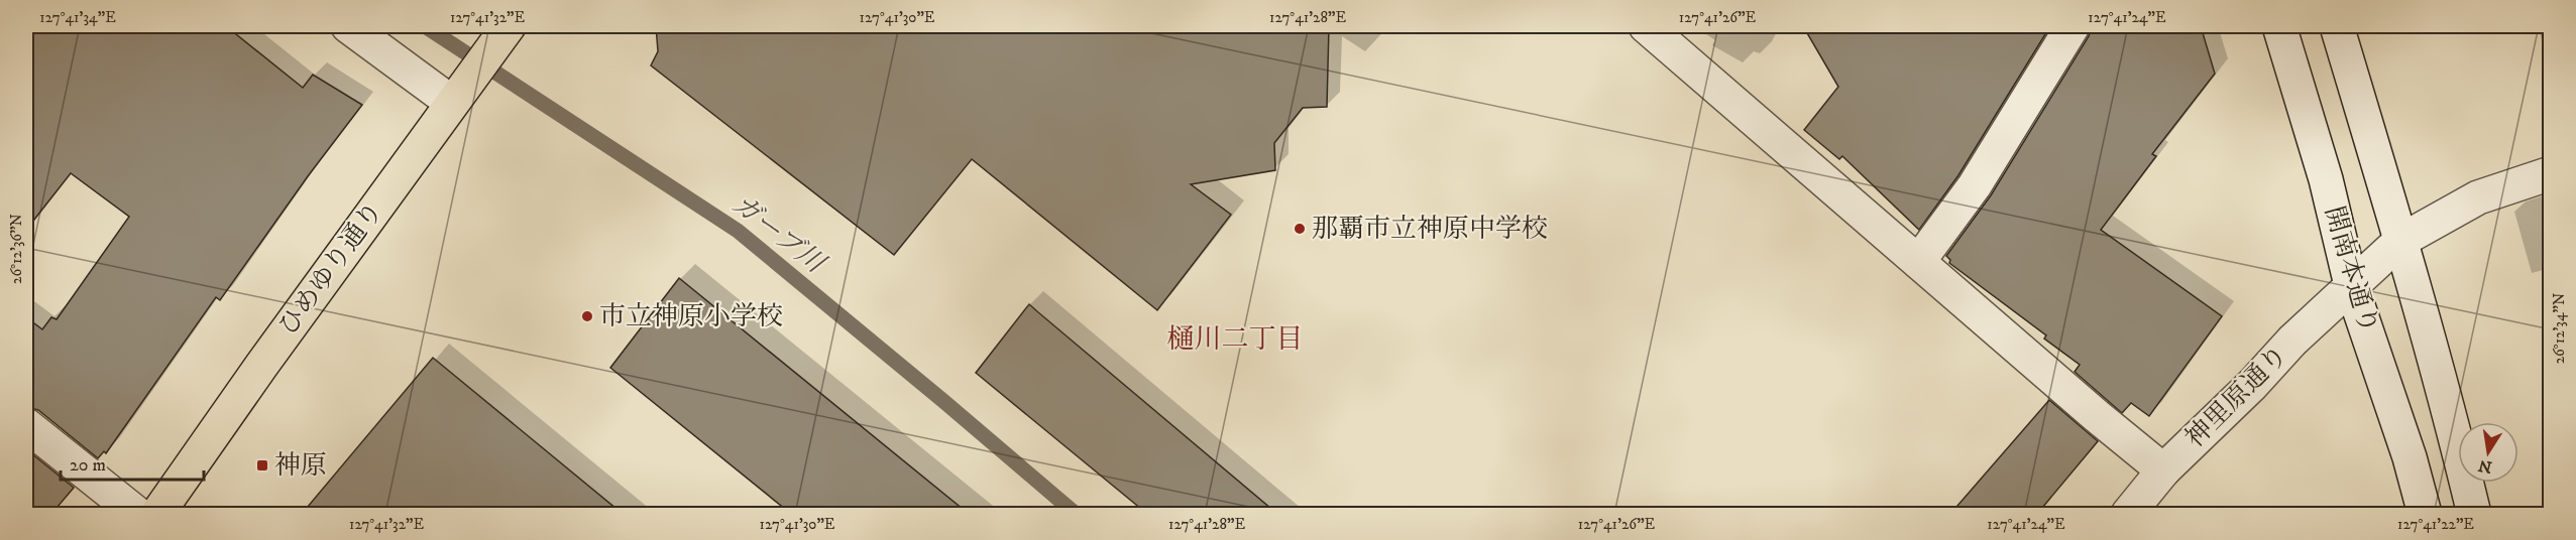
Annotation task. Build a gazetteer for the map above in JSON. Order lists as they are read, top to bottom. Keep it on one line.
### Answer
{"streets":{"highway":["ひめゆり通り"],"street":["開南本通り","神里原通り"]},"crossings":[["開南本通り","神里原通り"]],"districts":["樋川二丁目"],"water":["ガーブ川"],"places":{"other":["那覇市立神原中学校","市立神原小学校"],"transit":["神原"]},"scale_bar":"20 m","north":"bottom","coordinates":["127°41'34\"E","127°41'32\"E","127°41'30\"E","127°41'28\"E","127°41'26\"E","127°41'24\"E","26°12'36\"N","26°12'34\"N","127°41'22\"E"]}
